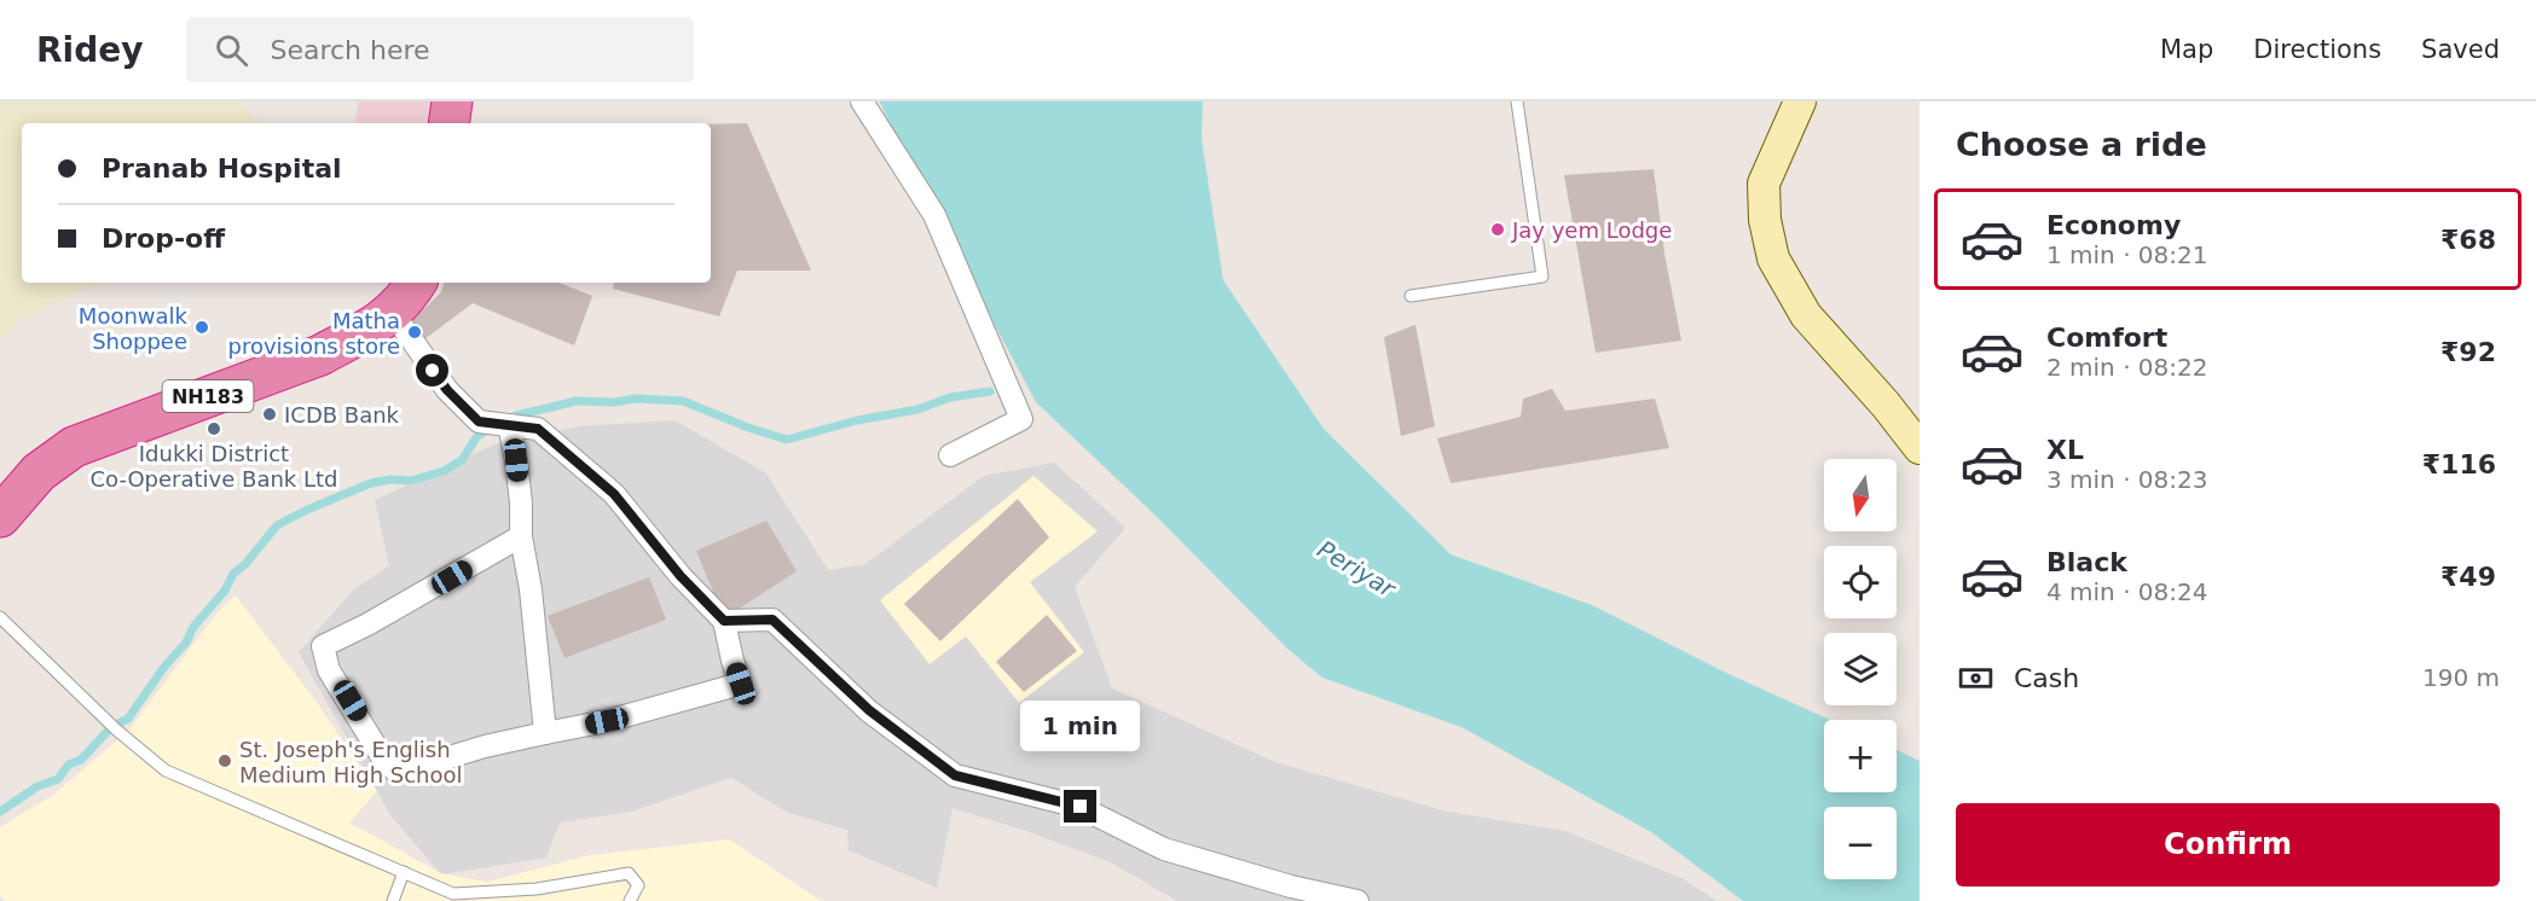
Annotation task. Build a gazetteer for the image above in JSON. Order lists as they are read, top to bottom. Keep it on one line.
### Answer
{"streets":{"highway":["NH183"]},"water":["Periyar"],"places":["Jay yem Lodge","Moonwalk Shoppee","Matha provisions store","ICDB Bank","Idukki District Co-Operative Bank Ltd","St. Joseph's English Medium High School"],"north":"bottom","page":{"header":"Ridey","search":"Search here","nav":["Map","Directions","Saved"],"heading":"Choose a ride","banner":["Pranab Hospital","Drop-off"],"list":[{"name":"Economy","note":"1 min · 08:21","value":"₹68"},{"name":"Comfort","note":"2 min · 08:22","value":"₹92"},{"name":"XL","note":"3 min · 08:23","value":"₹116"},{"name":"Black","note":"4 min · 08:24","value":"₹49"}],"map_buttons":["+","−"],"pay":["Cash","190 m"],"bubble":"1 min","buttons":"Confirm"}}
